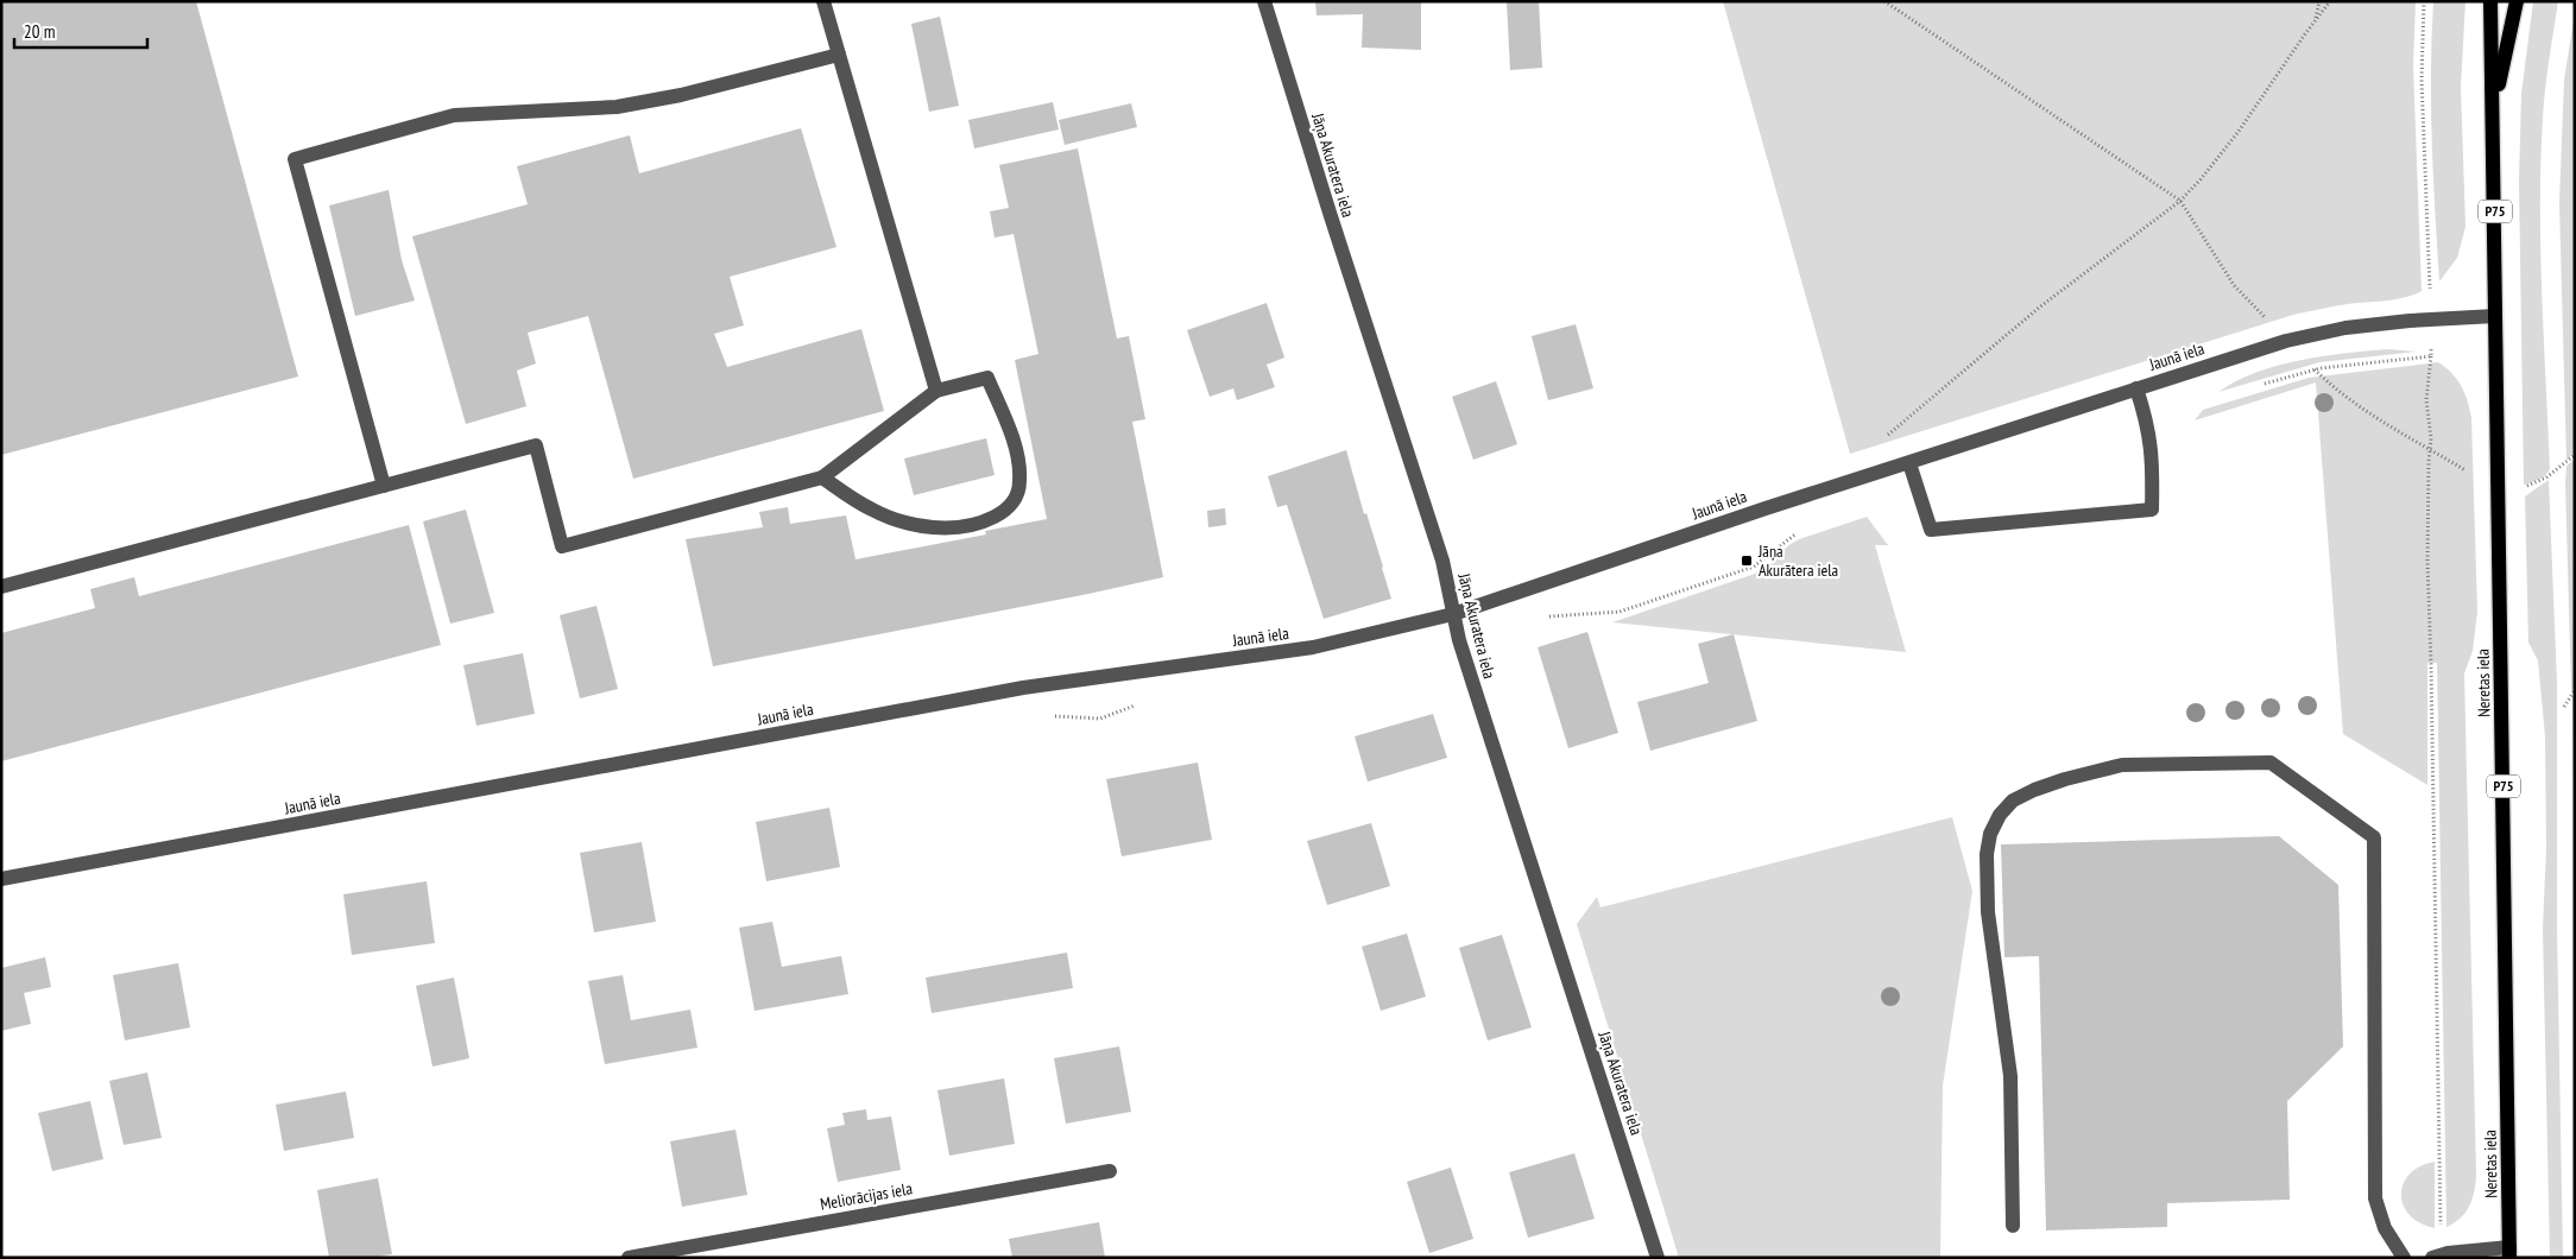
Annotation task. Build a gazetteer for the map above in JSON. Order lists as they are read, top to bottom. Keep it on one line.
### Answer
{"streets":{"main road":["P75","Neretas iela"],"street":["Jāņa Akuratera iela","Jaunā iela","Meliorācijas iela"]},"crossings":[["Jāņa Akuratera iela","Jaunā iela"],["P75","Neretas iela"],["Jaunā iela","Neretas iela"]],"places":{"transit":["Jāņa Akurātera iela"]},"scale_bar":"20 m"}
